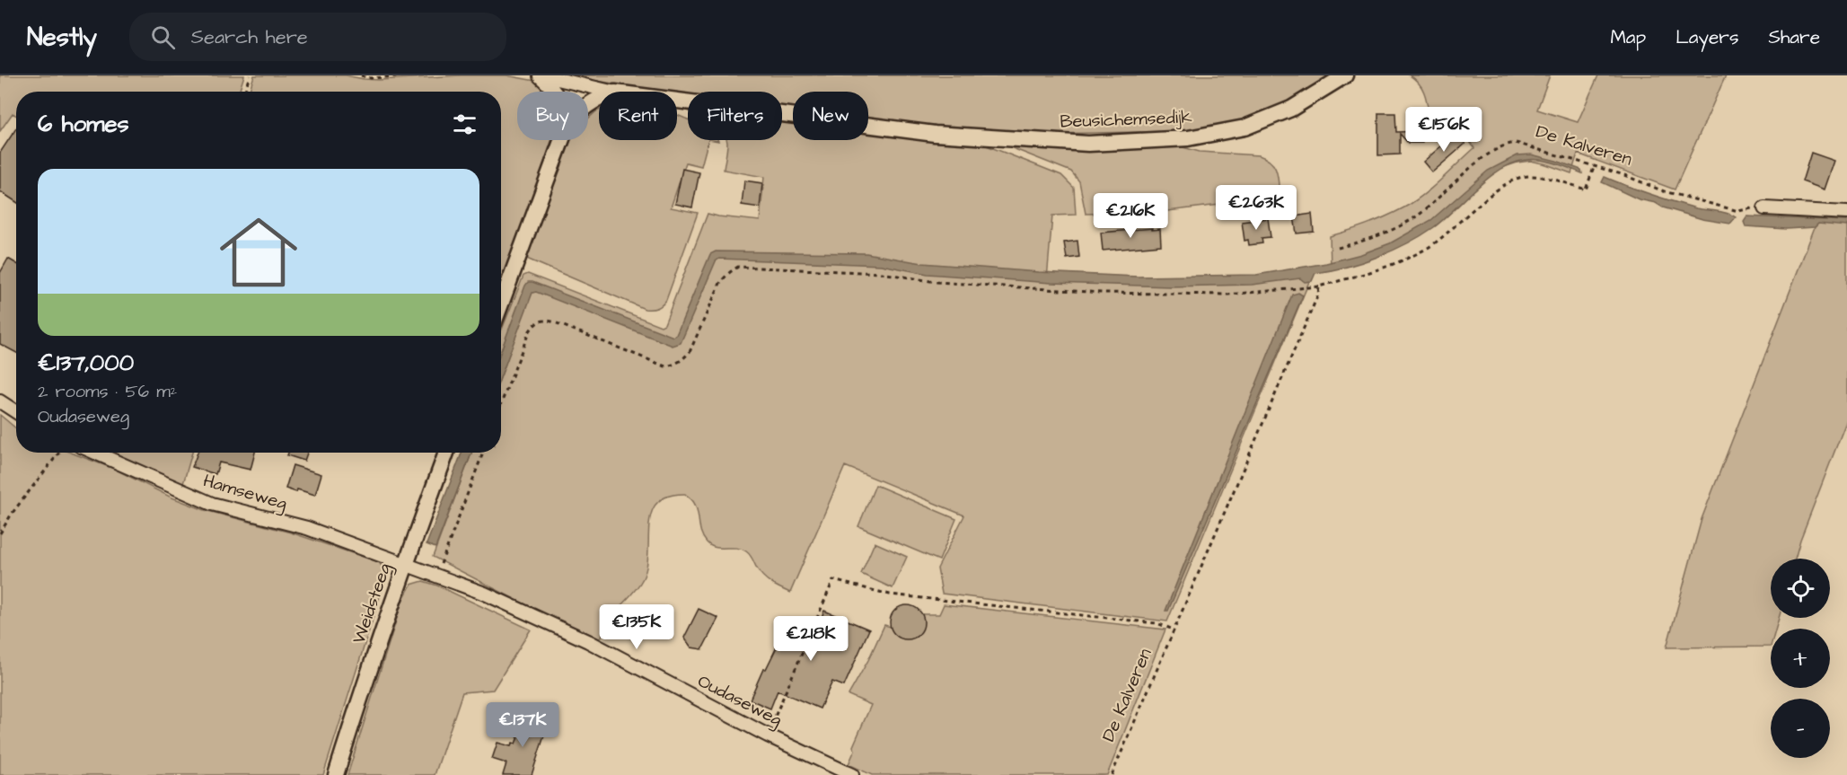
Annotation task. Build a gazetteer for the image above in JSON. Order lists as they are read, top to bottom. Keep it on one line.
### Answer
{"streets":{"street":["Beusichemsedijk","Hamseweg","Weidsteeg","Oudaseweg"],"path":["De Kalveren"]},"crossings":[["Hamseweg","Weidsteeg"],["Hamseweg","Oudaseweg"],["Weidsteeg","Oudaseweg"]],"page":{"header":"Nestly","search":"Search here","nav":["Map","Layers","Share"],"chip":["Buy","Rent","Filters","New"],"heading":"6 homes","price":["€156K","€263K","€216K","€135K","€218K","€137K"],"list":[{"name":"€137,000","note":"2 rooms · 56 m² · Oudaseweg"}],"map_buttons":["+","−"]}}
